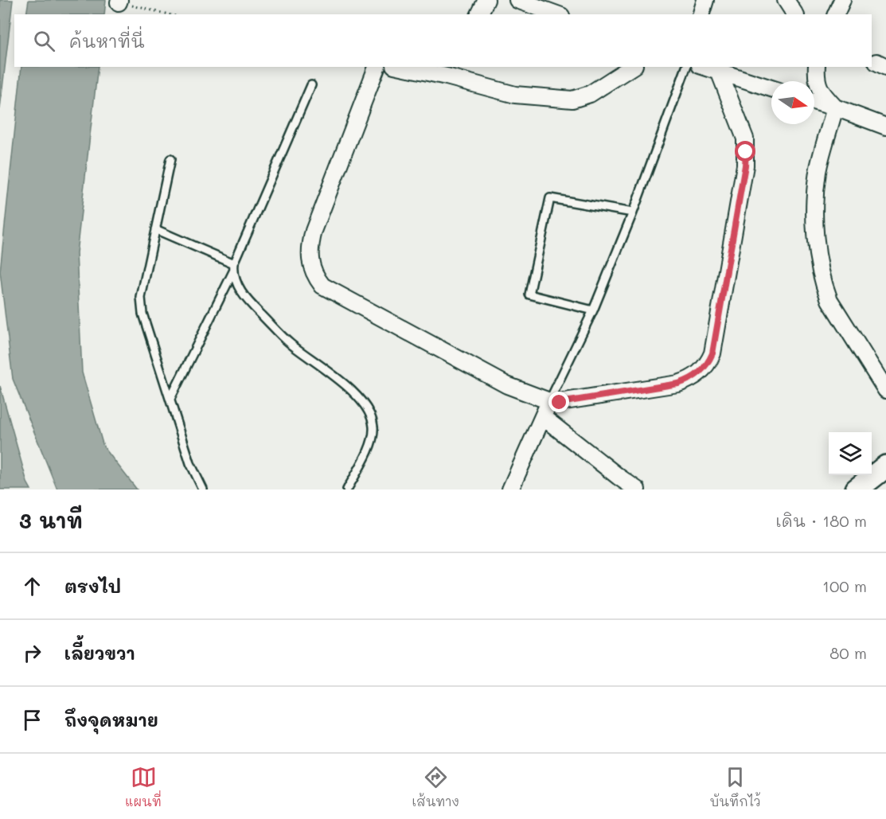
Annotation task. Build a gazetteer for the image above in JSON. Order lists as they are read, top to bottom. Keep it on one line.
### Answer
{"north":"right","page":{"search":"ค้นหาที่นี่","heading":["3 นาที","เดิน · 180 m"],"list":[["ตรงไป","100 m"],["เลี้ยวขวา","80 m"],"ถึงจุดหมาย"],"nav":["แผนที่","เส้นทาง","บันทึกไว้"]}}
